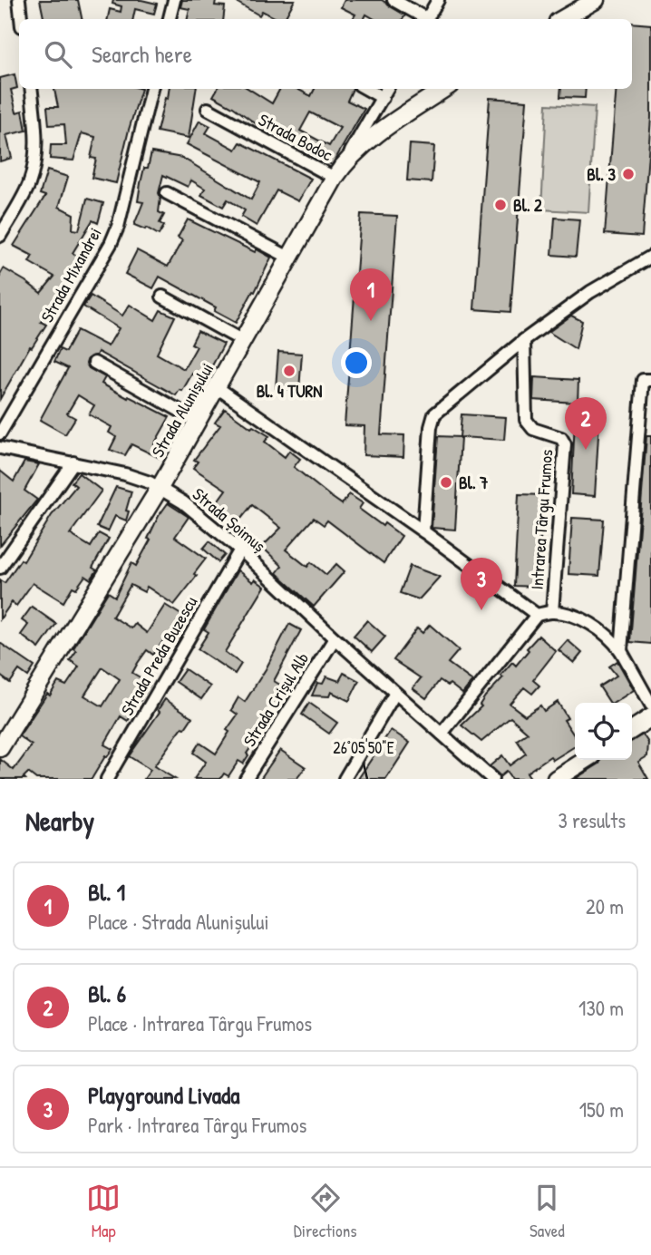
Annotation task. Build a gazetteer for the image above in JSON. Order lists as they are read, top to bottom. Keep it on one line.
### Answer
{"streets":{"street":["Strada Bodoc","Strada Mixandrei","Strada Alunișului","Strada Șoimuș","Intrarea Târgu Frumos","Strada Preda Buzescu","Strada Crișul Alb"]},"crossings":[["Strada Bodoc","Strada Alunișului"],["Strada Alunișului","Strada Șoimuș"],["Strada Alunișului","Intrarea Târgu Frumos"],["Strada Șoimuș","Strada Preda Buzescu"],["Strada Șoimuș","Strada Crișul Alb"]],"places":["Bl. 3","Bl. 2","Bl. 4 TURN","Bl. 7"],"page":{"search":"Search here","pins":["1","2","3"],"heading":["Nearby","3 results"],"list":[{"mark":"1","name":"Bl. 1","note":"Place · Strada Alunișului","value":"20 m"},{"mark":"2","name":"Bl. 6","note":"Place · Intrarea Târgu Frumos","value":"130 m"},{"mark":"3","name":"Playground Livada","note":"Park · Intrarea Târgu Frumos","value":"150 m"}],"nav":["Map","Directions","Saved"]},"coordinates":["26°05'50\"E"]}
